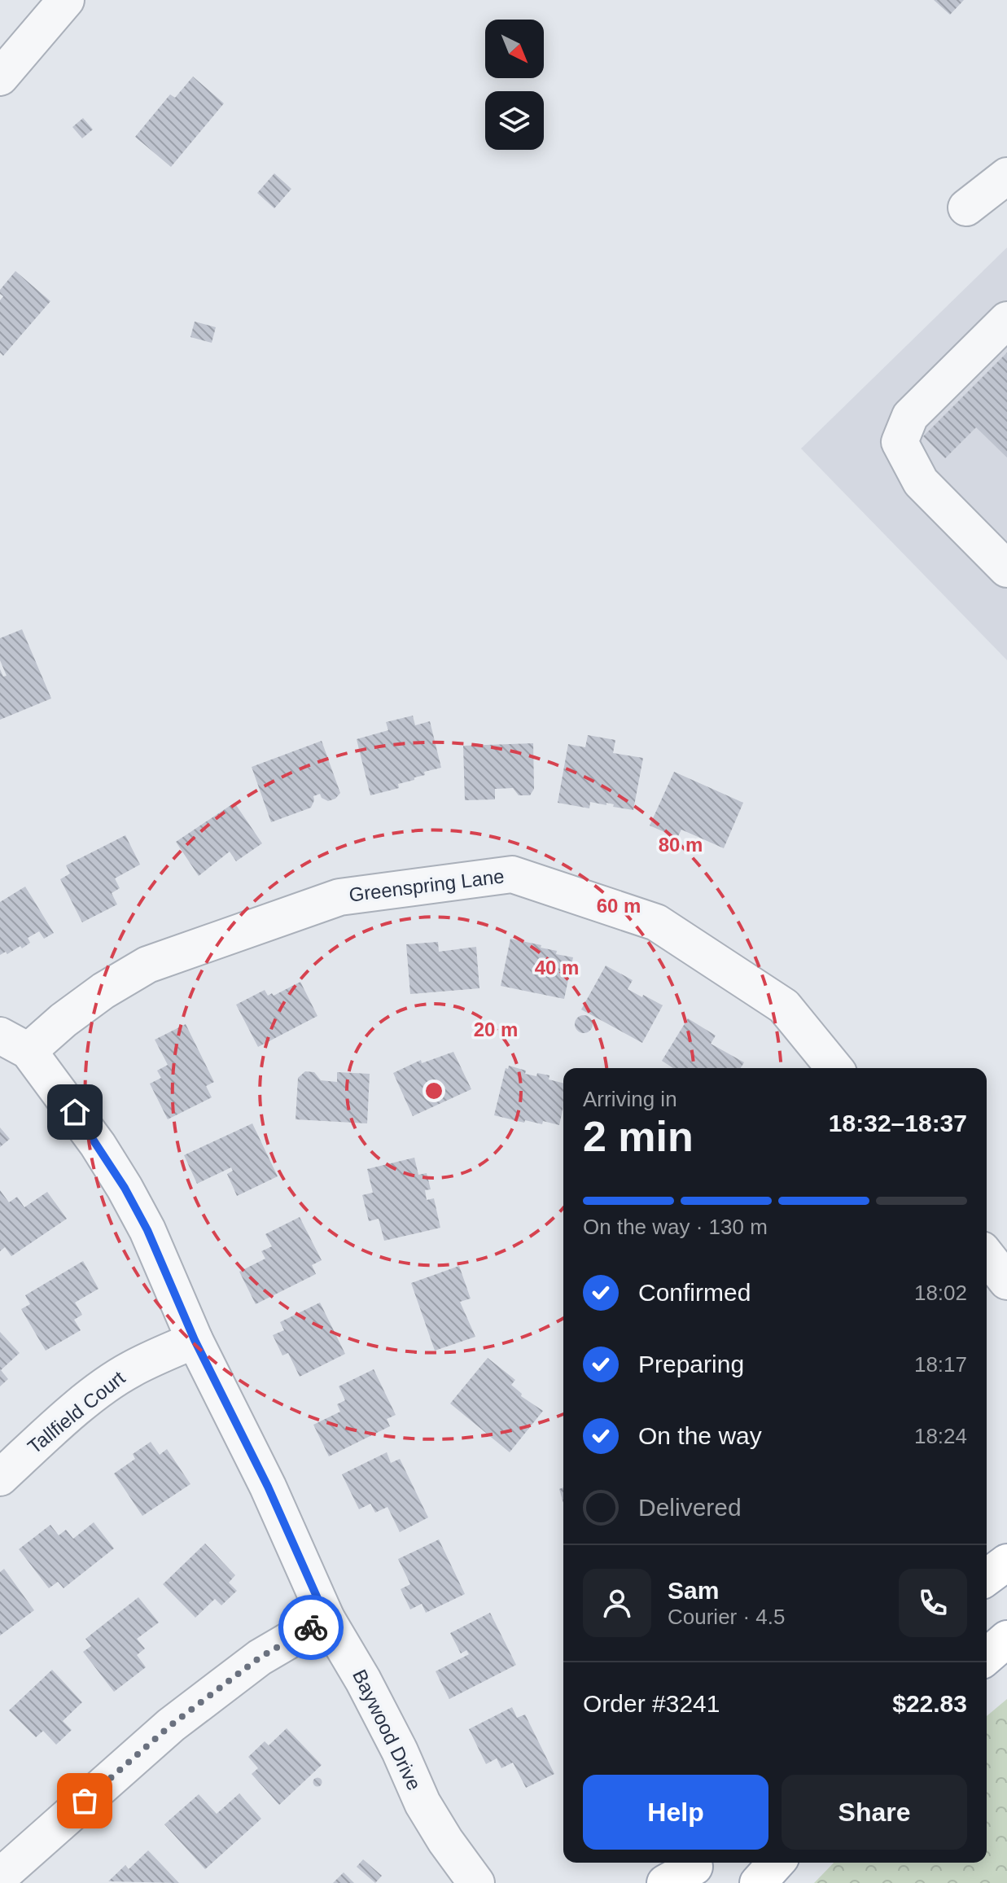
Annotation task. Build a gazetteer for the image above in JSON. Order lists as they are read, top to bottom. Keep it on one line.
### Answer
{"streets":{"street":["Greenspring Lane","Tallfield Court","Baywood Drive"]},"crossings":[["Greenspring Lane","Baywood Drive"],["Tallfield Court","Baywood Drive"]],"north":"bottom right","page":{"heading":["2 min","Arriving in","18:32–18:37"],"panel":["Sam","Courier · 4.5","Order #3241","$22.83"],"bar":"On the way · 130 m","list":[["Confirmed","18:02"],["Preparing","18:17"],["On the way","18:24"],"Delivered"],"buttons":["Help","Share"]},"rings":["80 m","60 m","40 m","20 m"]}
